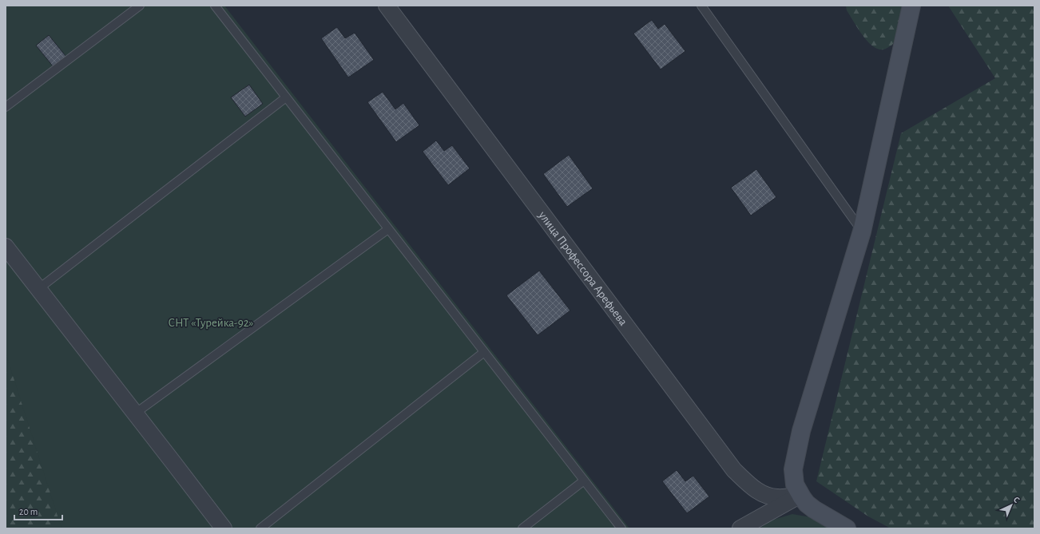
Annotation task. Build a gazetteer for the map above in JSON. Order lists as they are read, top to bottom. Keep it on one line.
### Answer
{"streets":{"street":["улица Профессора Арефьева"]},"parks":["СНТ «Турейка-92»"],"scale_bar":"20 m","north":"top right"}
